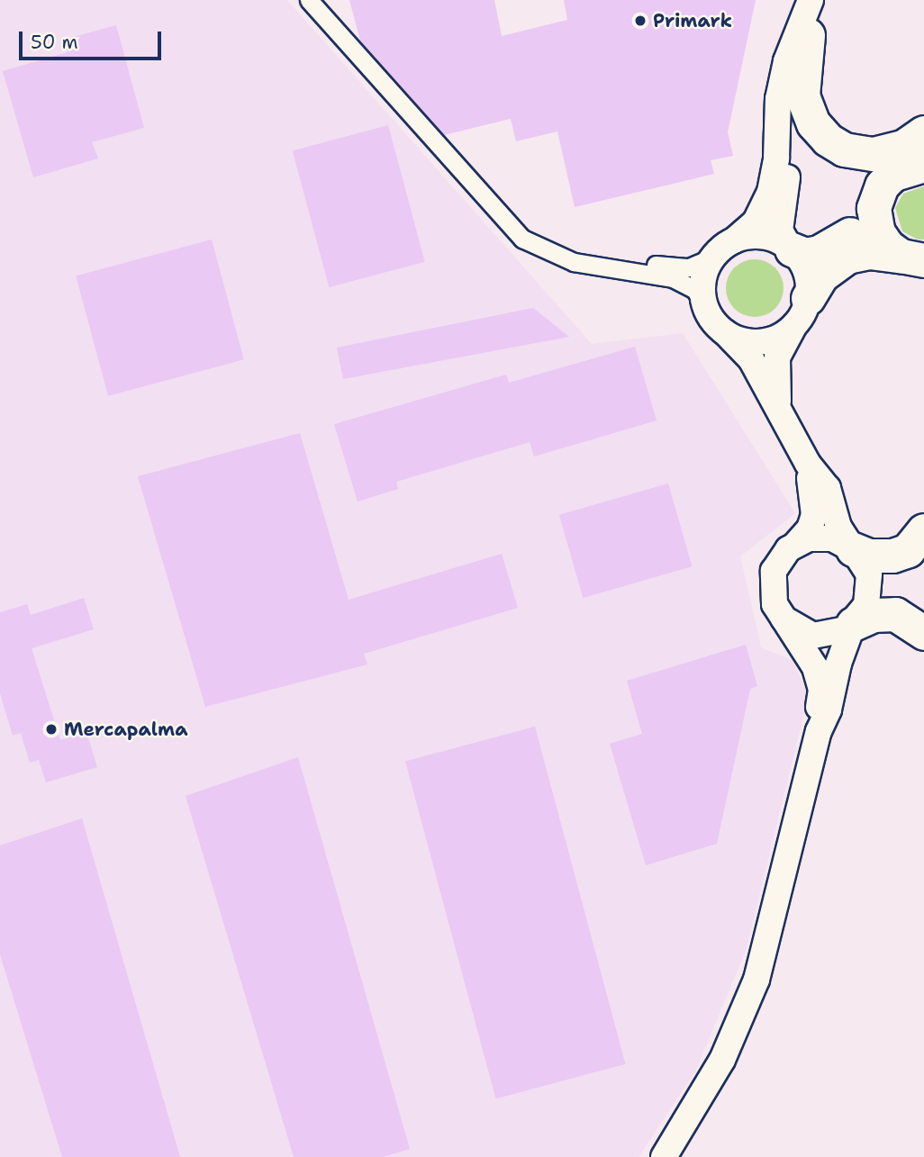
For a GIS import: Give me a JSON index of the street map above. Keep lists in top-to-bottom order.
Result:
{
  "places": ["Primark", "Mercapalma"],
  "scale_bar": "50 m"
}
